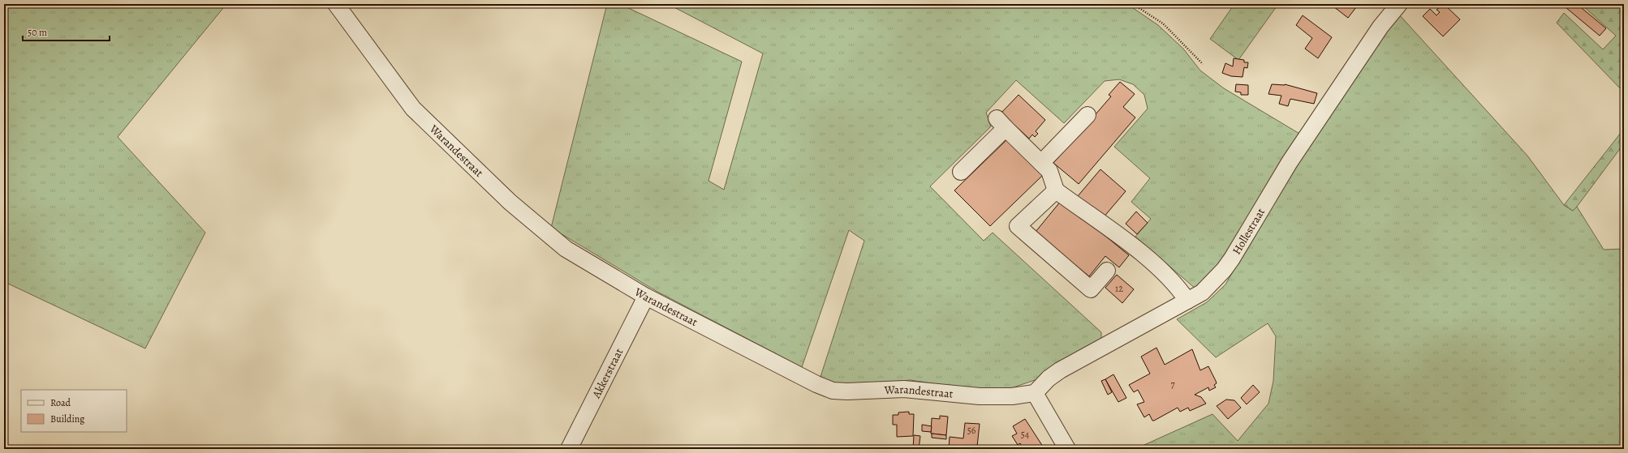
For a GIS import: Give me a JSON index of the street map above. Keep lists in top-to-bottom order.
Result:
{
  "streets": {
    "street": ["Warandestraat", "Hollestraat", "Akkerstraat"]
  },
  "crossings": [
    ["Warandestraat", "Hollestraat"],
    ["Warandestraat", "Akkerstraat"]
  ],
  "house_numbers": [
    "12",
    "7",
    "56",
    "54"
  ],
  "legend": ["Road", "Building"],
  "scale_bar": "50 m"
}
